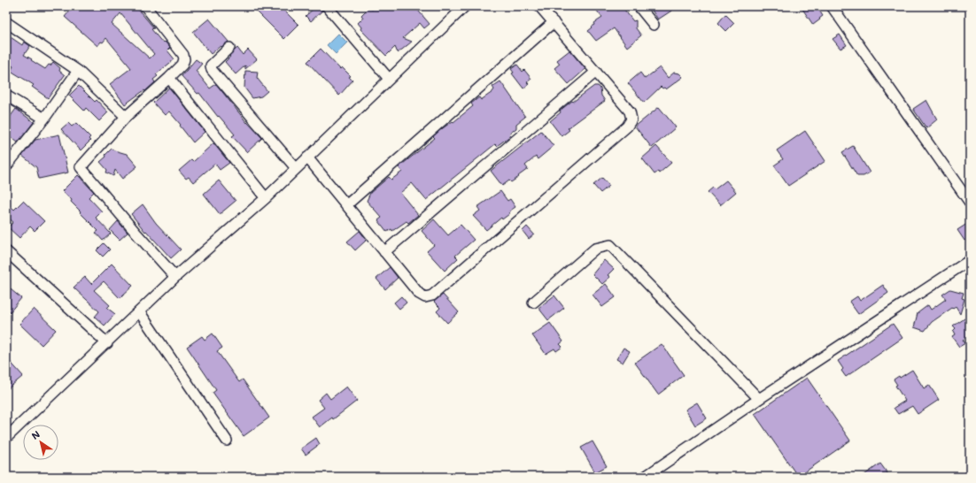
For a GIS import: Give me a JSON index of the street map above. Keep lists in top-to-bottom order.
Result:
{
  "north": "top left"
}
